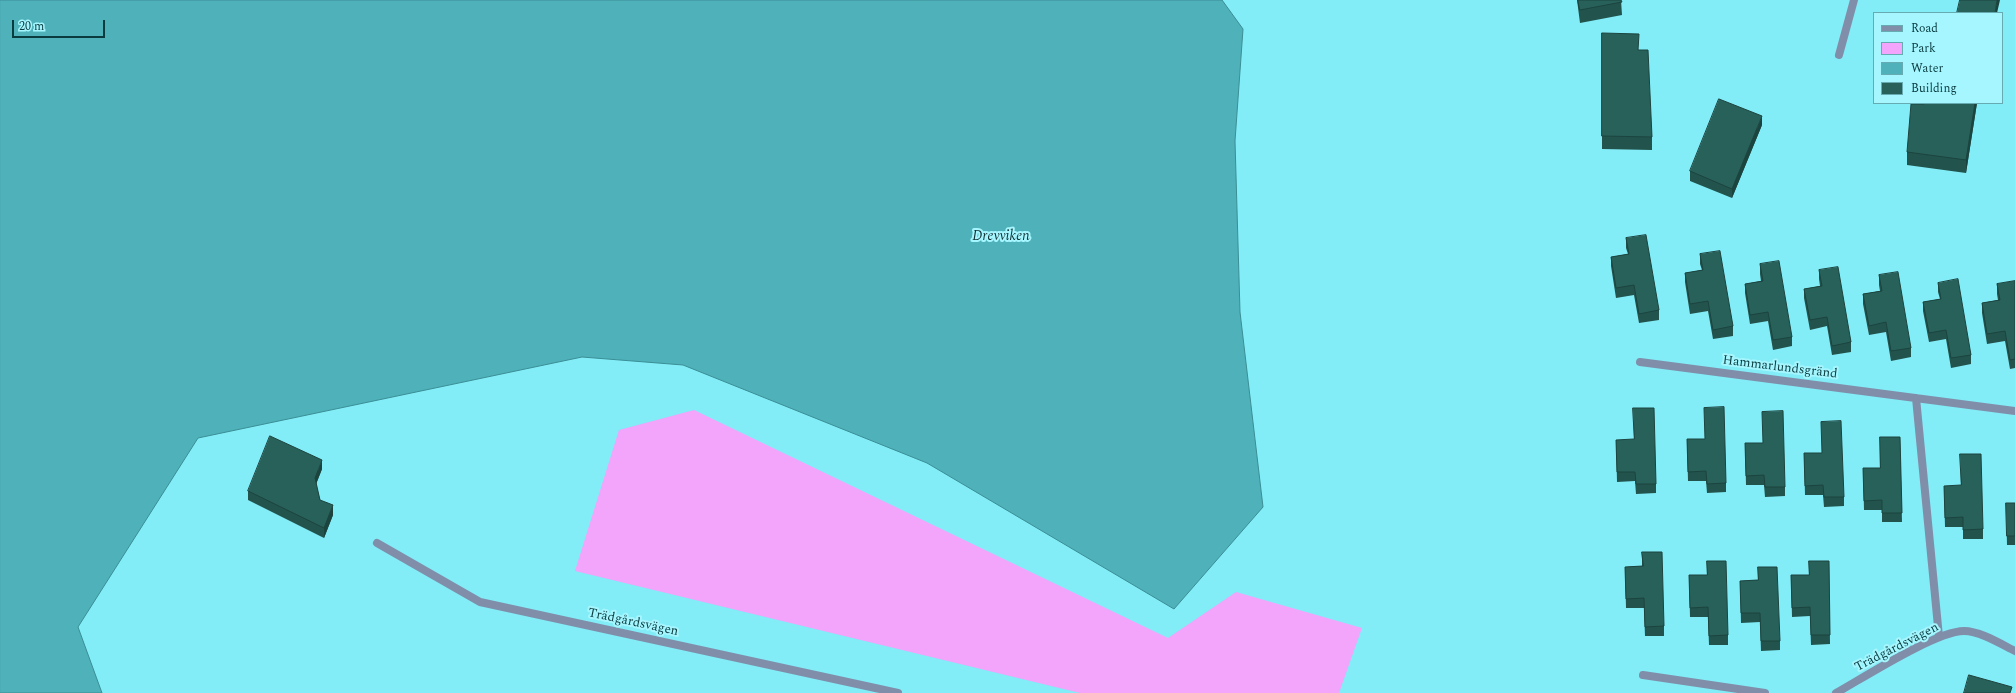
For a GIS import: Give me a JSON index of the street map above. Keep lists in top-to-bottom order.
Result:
{
  "streets": {
    "street": ["Hammarlundsgränd", "Trädgårdsvägen"]
  },
  "water": ["Drevviken"],
  "legend": [
    "Road",
    "Park",
    "Water",
    "Building"
  ],
  "scale_bar": "20 m"
}
